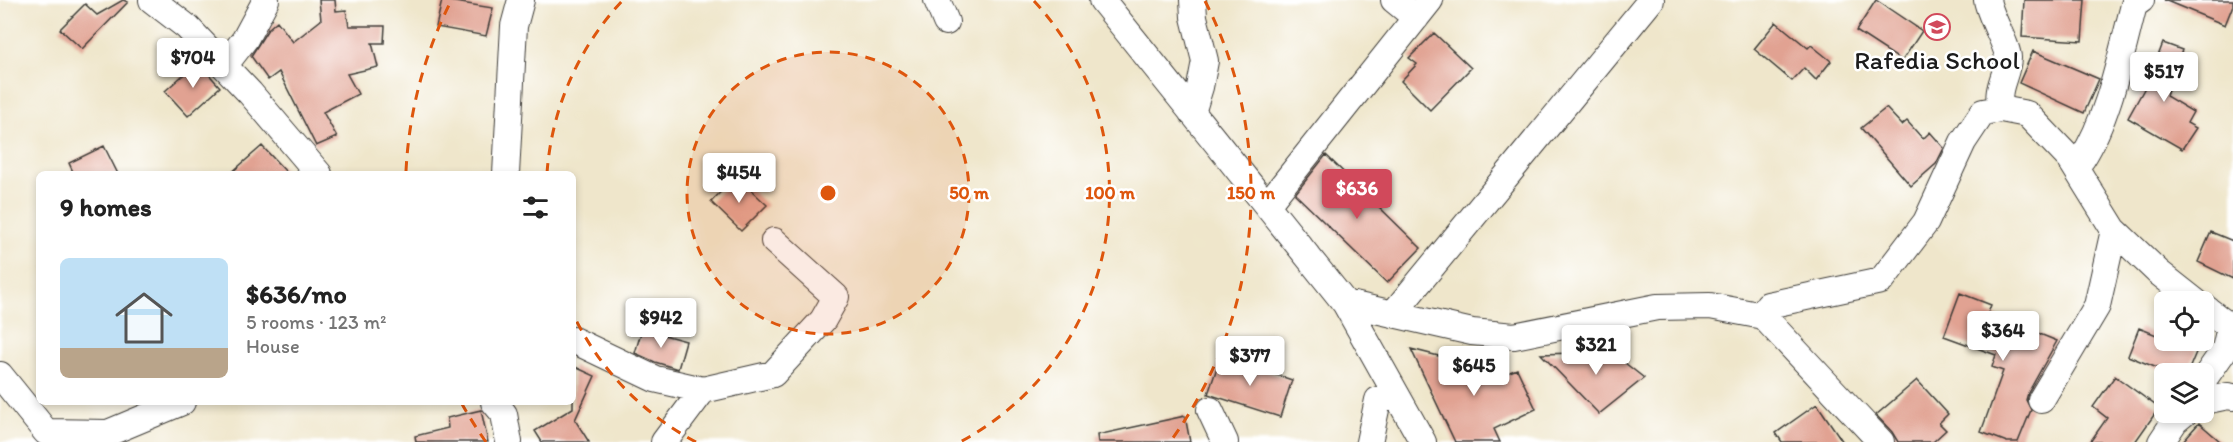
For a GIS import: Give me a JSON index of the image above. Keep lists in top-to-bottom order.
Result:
{
  "places": {
    "school or university": ["Rafedia School"]
  },
  "page": {
    "price": [
      "$704",
      "$517",
      "$454",
      "$636",
      "$942",
      "$364",
      "$321",
      "$377",
      "$645"
    ],
    "heading": "9 homes",
    "list": [
      {
        "name": "$636/mo",
        "note": "5 rooms · 123 m² · House"
      }
    ]
  },
  "rings": ["50 m", "100 m", "150 m"]
}
